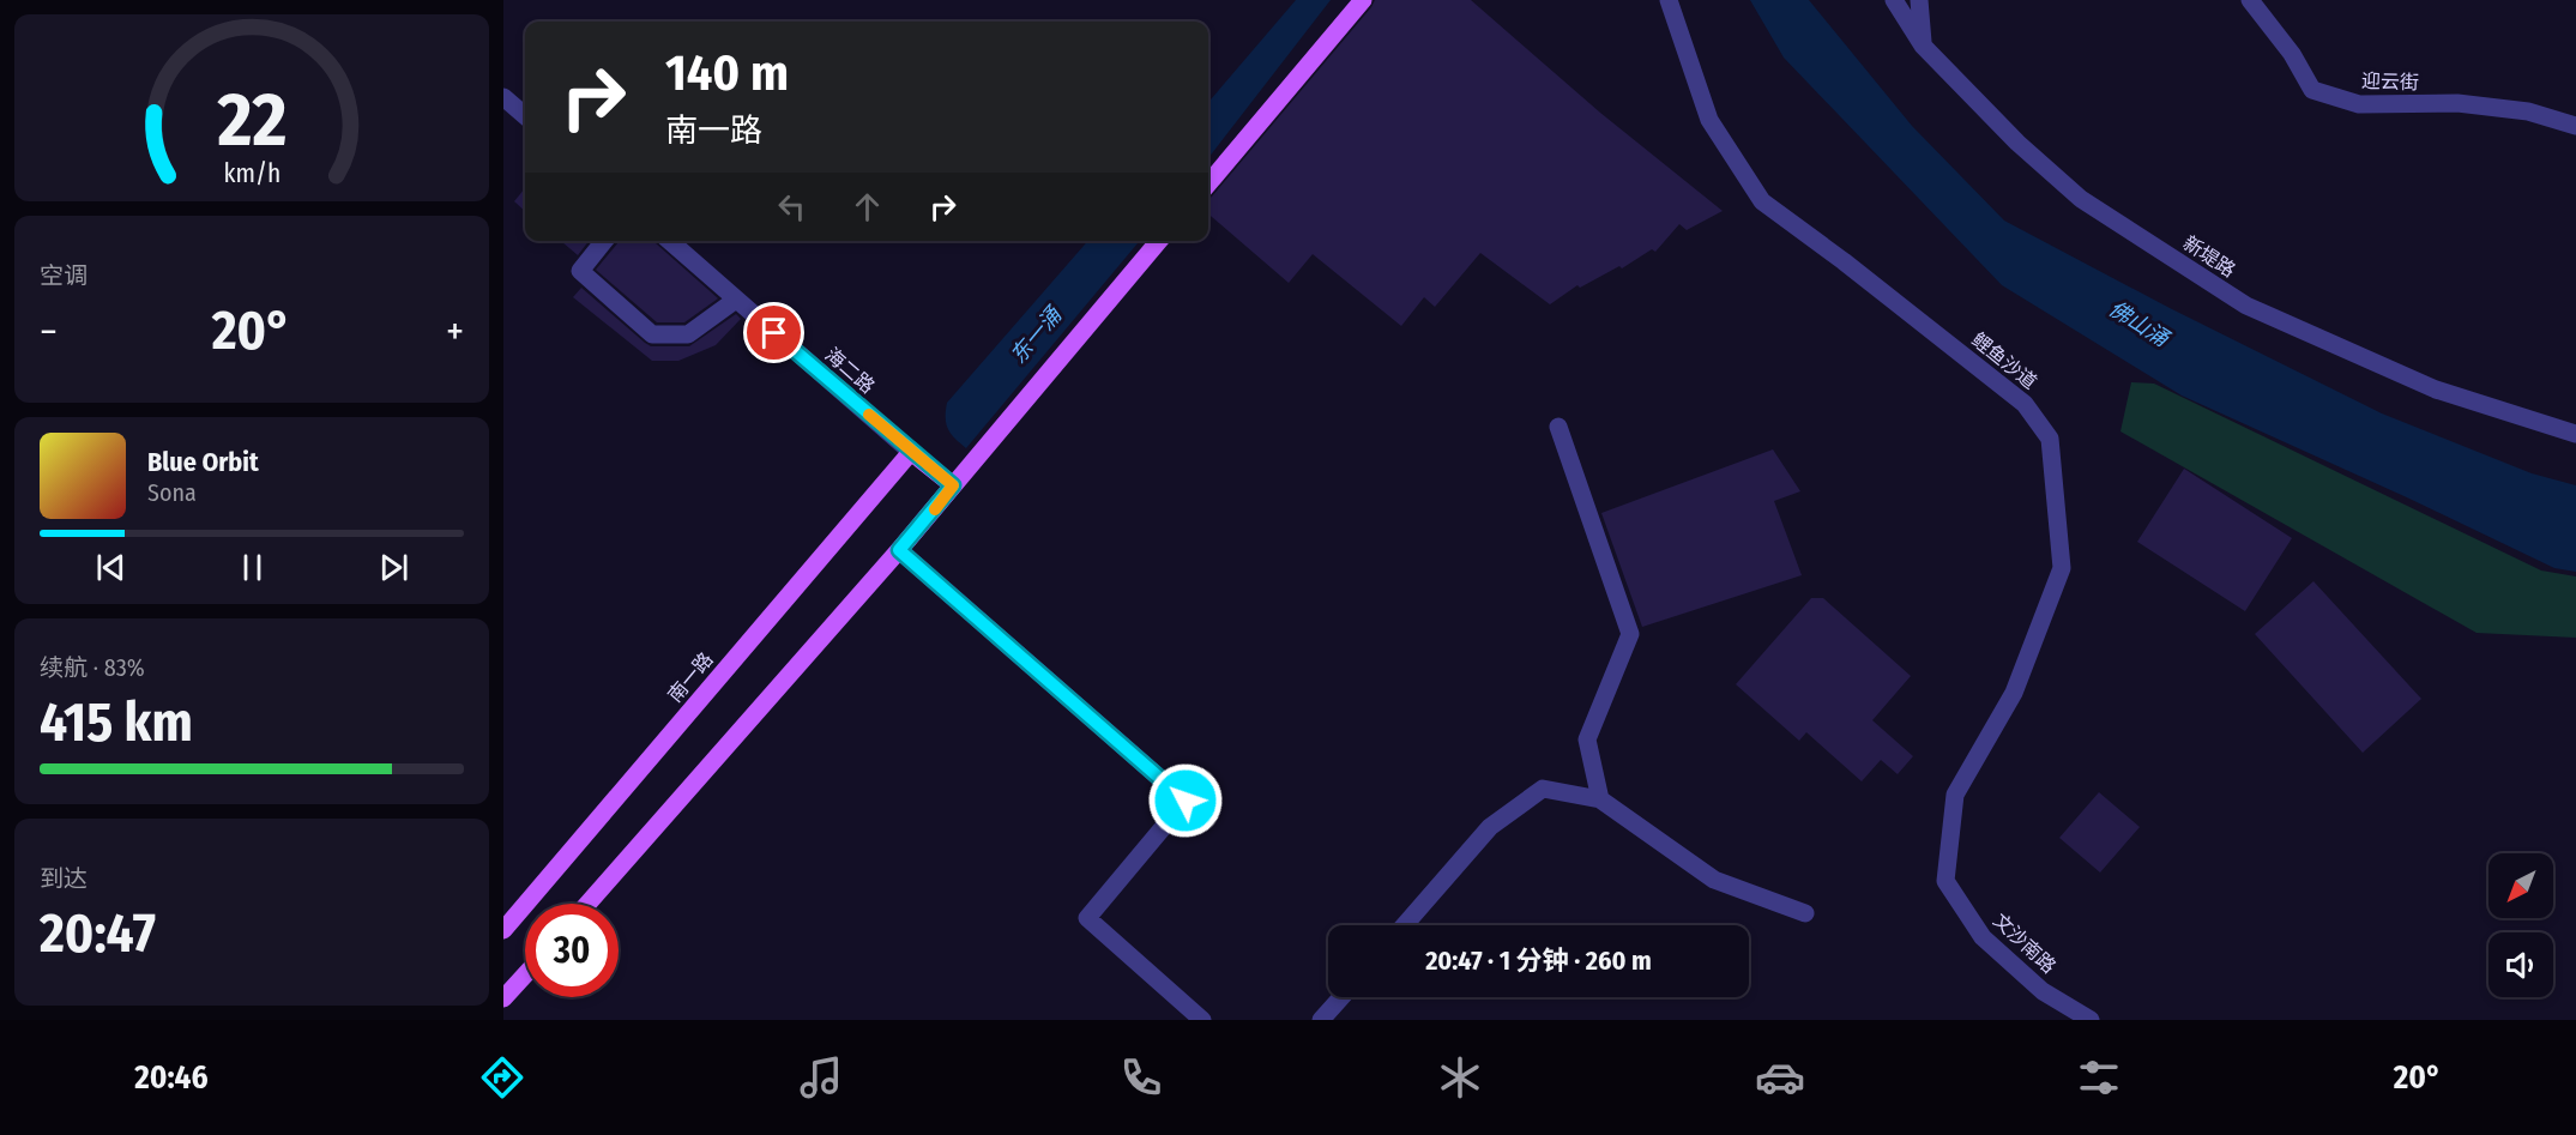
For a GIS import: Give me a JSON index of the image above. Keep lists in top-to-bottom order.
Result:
{
  "streets": {
    "main road": ["南一路"],
    "street": [
      "迎云街",
      "新堤路",
      "鲤鱼沙道",
      "海二路",
      "文沙南路"
    ]
  },
  "crossings": [
    ["鲤鱼沙道", "文沙南路"],
    ["海二路", "南一路"]
  ],
  "water": ["佛山涌", "东一涌"],
  "north": "bottom left",
  "page": {
    "turn": ["140 m", "南一路"],
    "tile": [
      "空调",
      ["续航 · 83%", "415 km"],
      ["到达", "20:47"]
    ],
    "heat": ["−", "20°", "+"],
    "song": ["Blue Orbit", "Sona"],
    "limit": "30",
    "trip": "20:47 · 1 分钟 · 260 m",
    "tabs": ["20:46", "20°"],
    "gauge": ["22", "km/h"]
  }
}
